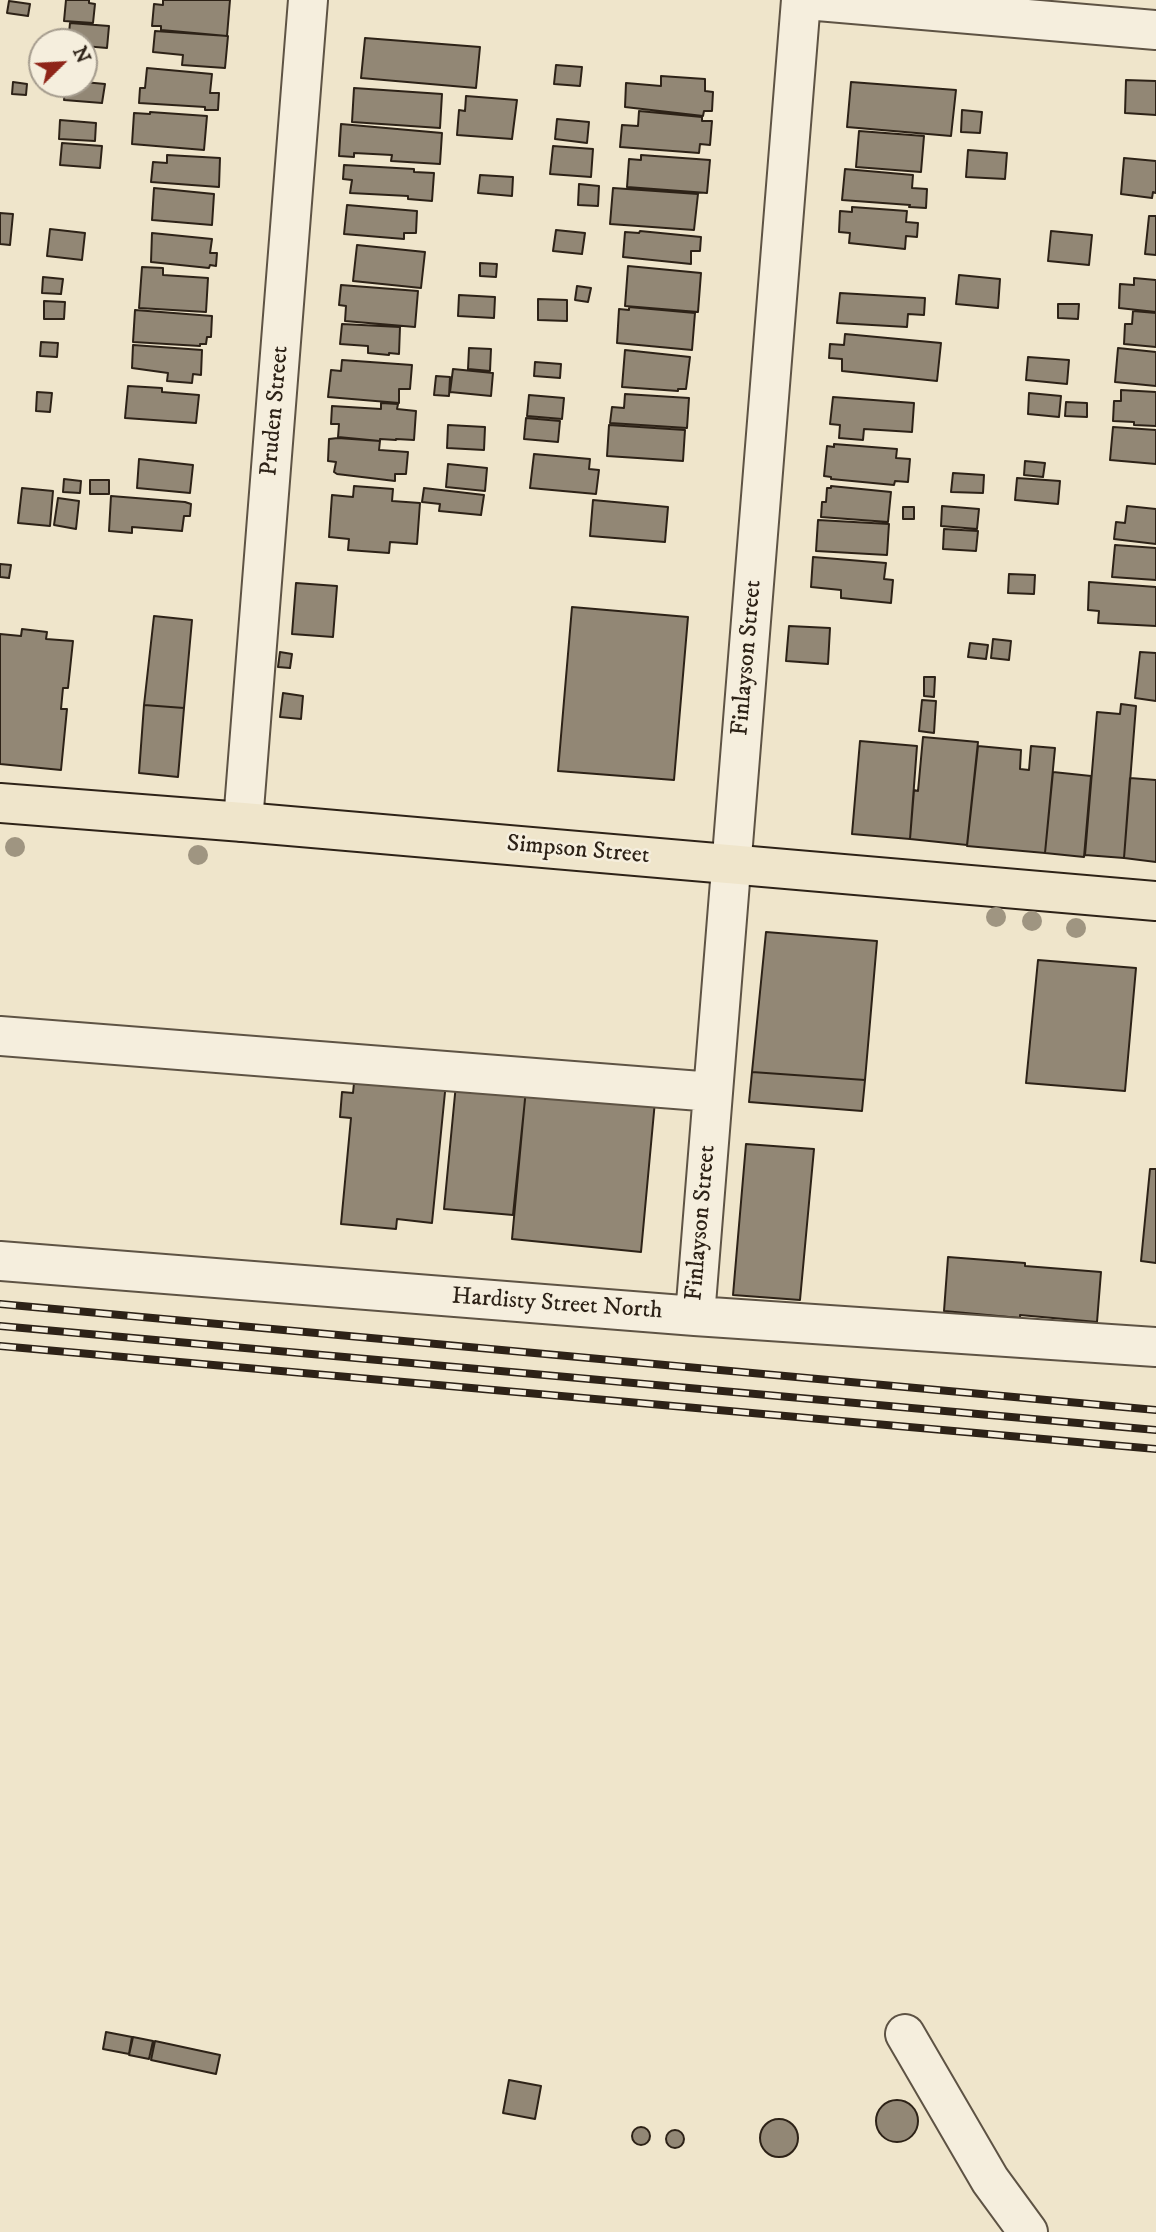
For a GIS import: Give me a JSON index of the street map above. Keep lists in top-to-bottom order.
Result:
{
  "streets": {
    "main road": ["Simpson Street"],
    "street": ["Pruden Street", "Finlayson Street", "Hardisty Street North"]
  },
  "crossings": [
    ["Pruden Street", "Simpson Street"],
    ["Finlayson Street", "Simpson Street"],
    ["Finlayson Street", "Hardisty Street North"]
  ],
  "north": "top right"
}
